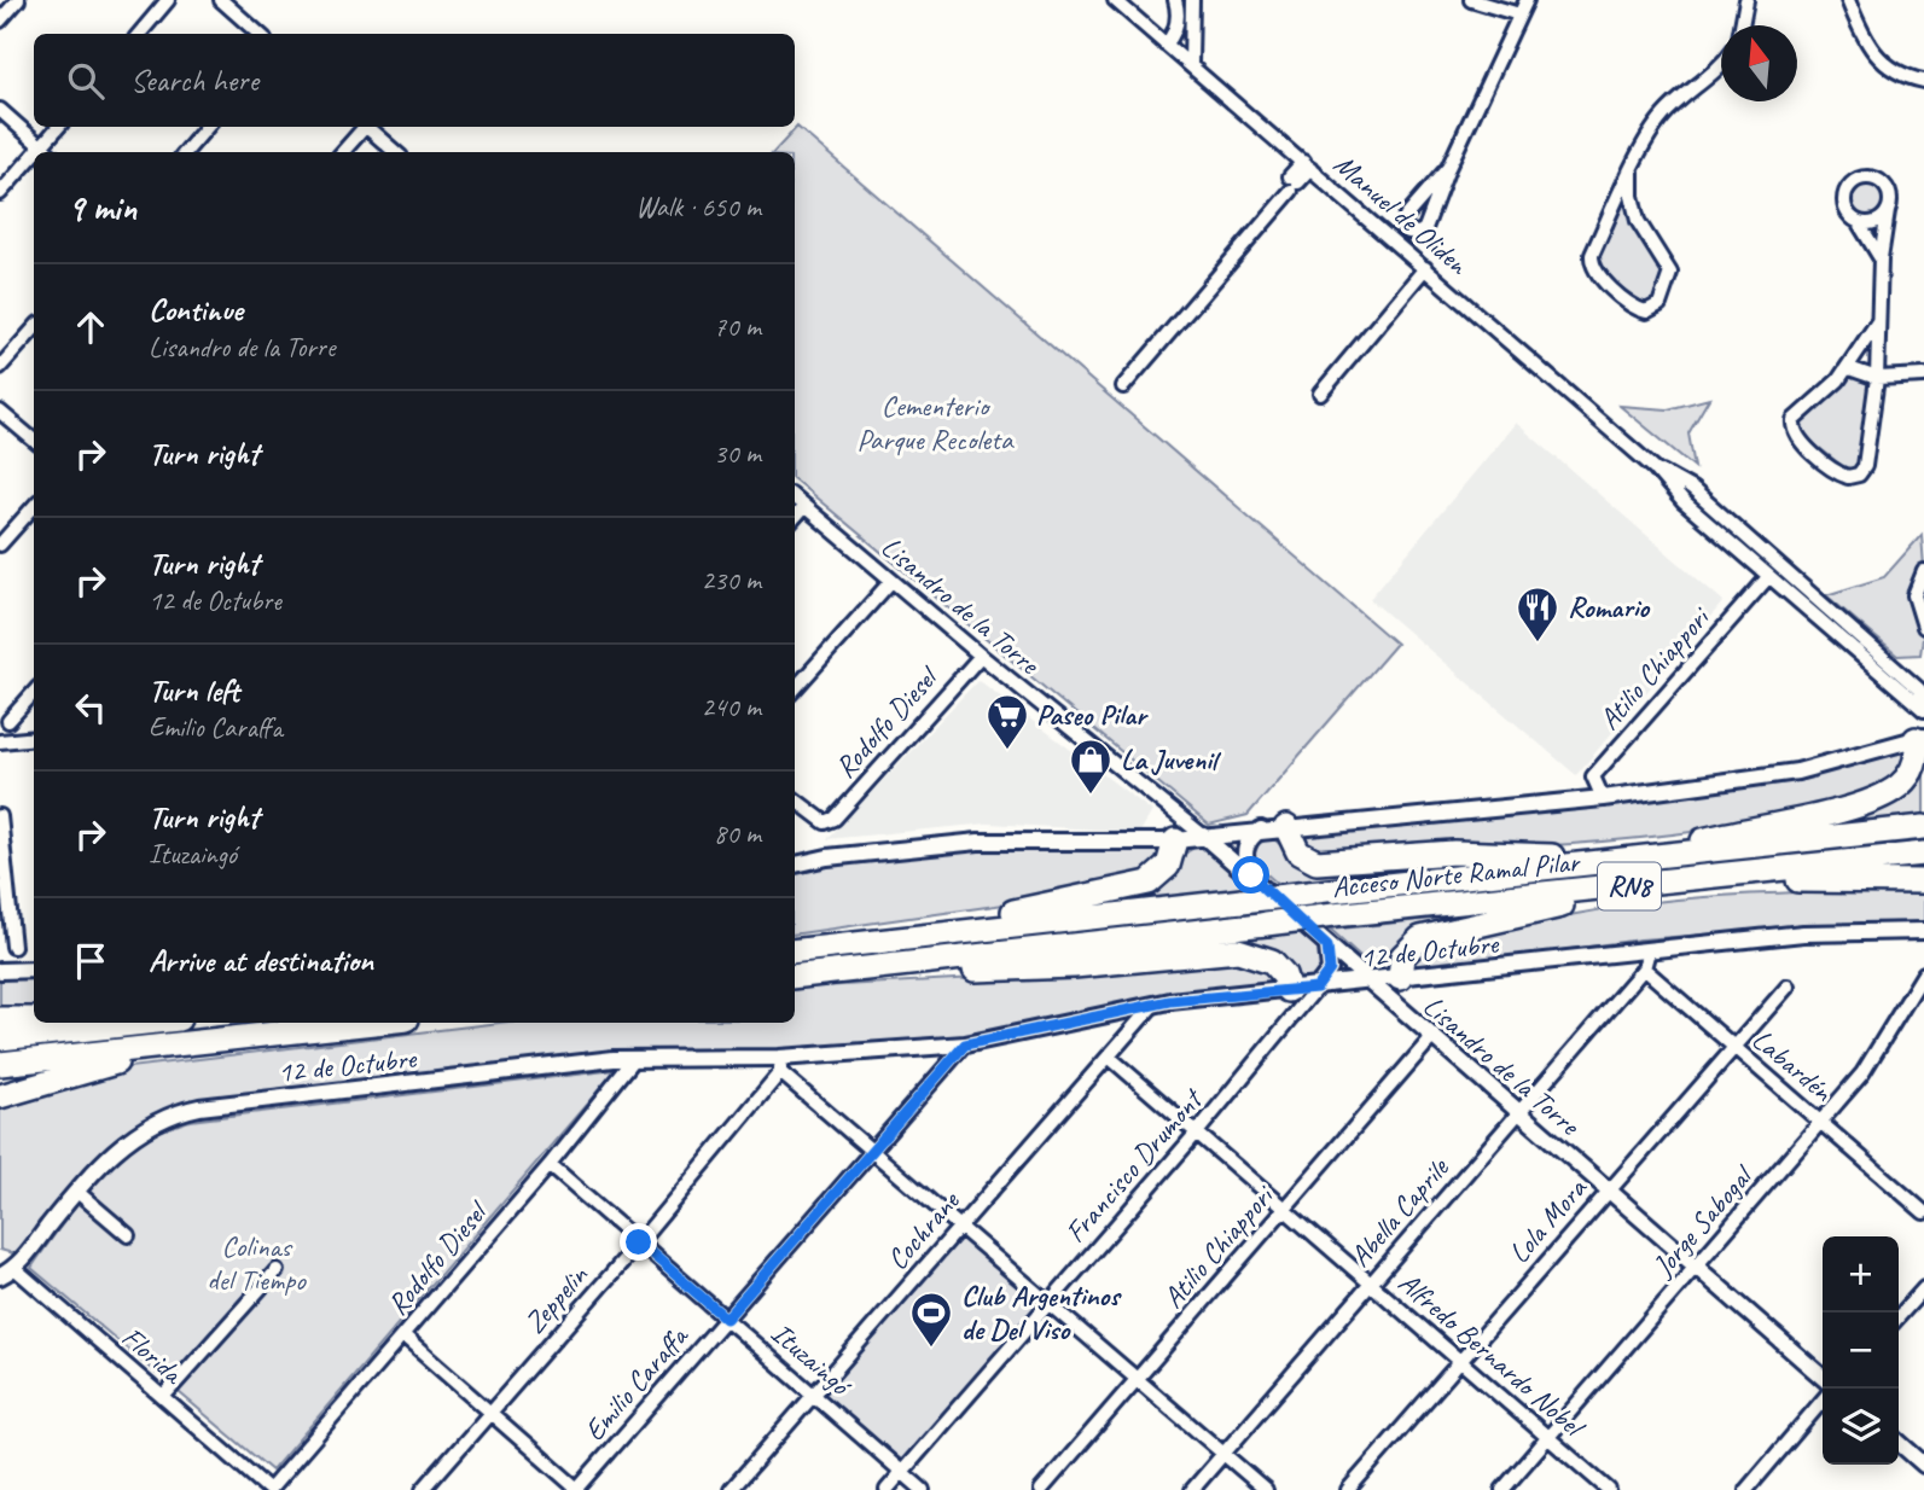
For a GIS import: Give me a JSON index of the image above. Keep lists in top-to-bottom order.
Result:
{
  "streets": {
    "highway": ["Acceso Norte Ramal Pilar", "RN8"],
    "street": [
      "Manuel de Oliden",
      "Lisandro de la Torre",
      "Atilio Chiappori",
      "Rodolfo Diesel",
      "12 de Octubre",
      "Labardén",
      "Francisco Drumont",
      "Abella Caprile",
      "Lola Mora",
      "Jorge Sabogal",
      "Cochrane",
      "Zeppelin",
      "Alfredo Bernardo Nobel",
      "Florida",
      "Ituzaingó",
      "Emilio Caraffa"
    ]
  },
  "crossings": [
    ["Manuel de Oliden", "Atilio Chiappori"],
    ["Lisandro de la Torre", "Atilio Chiappori"],
    ["Lisandro de la Torre", "Rodolfo Diesel"],
    ["Lisandro de la Torre", "12 de Octubre"],
    ["Lisandro de la Torre", "Abella Caprile"],
    ["Lisandro de la Torre", "Lola Mora"],
    ["Lisandro de la Torre", "Jorge Sabogal"],
    ["Atilio Chiappori", "Alfredo Bernardo Nobel"],
    ["Rodolfo Diesel", "12 de Octubre"],
    ["Rodolfo Diesel", "Florida"],
    ["Rodolfo Diesel", "Ituzaingó"],
    ["12 de Octubre", "Francisco Drumont"],
    ["12 de Octubre", "Cochrane"],
    ["12 de Octubre", "Zeppelin"],
    ["12 de Octubre", "Florida"],
    ["12 de Octubre", "Emilio Caraffa"],
    ["Labardén", "Abella Caprile"],
    ["Labardén", "Lola Mora"],
    ["Labardén", "Jorge Sabogal"],
    ["Francisco Drumont", "Alfredo Bernardo Nobel"],
    ["Francisco Drumont", "Ituzaingó"],
    ["Abella Caprile", "Alfredo Bernardo Nobel"],
    ["Lola Mora", "Alfredo Bernardo Nobel"],
    ["Jorge Sabogal", "Alfredo Bernardo Nobel"],
    ["Cochrane", "Alfredo Bernardo Nobel"],
    ["Cochrane", "Ituzaingó"],
    ["Zeppelin", "Ituzaingó"],
    ["Ituzaingó", "Emilio Caraffa"]
  ],
  "parks": ["Cementerio Parque Recoleta", "Colinas del Tiempo"],
  "places": {
    "restaurant": ["Romario"],
    "supermarket": ["Paseo Pilar"],
    "shop": ["La Juvenil"],
    "sports": ["Club Argentinos de Del Viso"]
  },
  "north": "top",
  "page": {
    "search": "Search here",
    "heading": ["9 min", "Walk · 650 m"],
    "list": [
      ["Continue", "Lisandro de la Torre", "70 m"],
      ["Turn right", "30 m"],
      ["Turn right", "12 de Octubre", "230 m"],
      ["Turn left", "Emilio Caraffa", "240 m"],
      ["Turn right", "Ituzaingó", "80 m"],
      "Arrive at destination"
    ],
    "map_buttons": ["+", "−"]
  }
}
